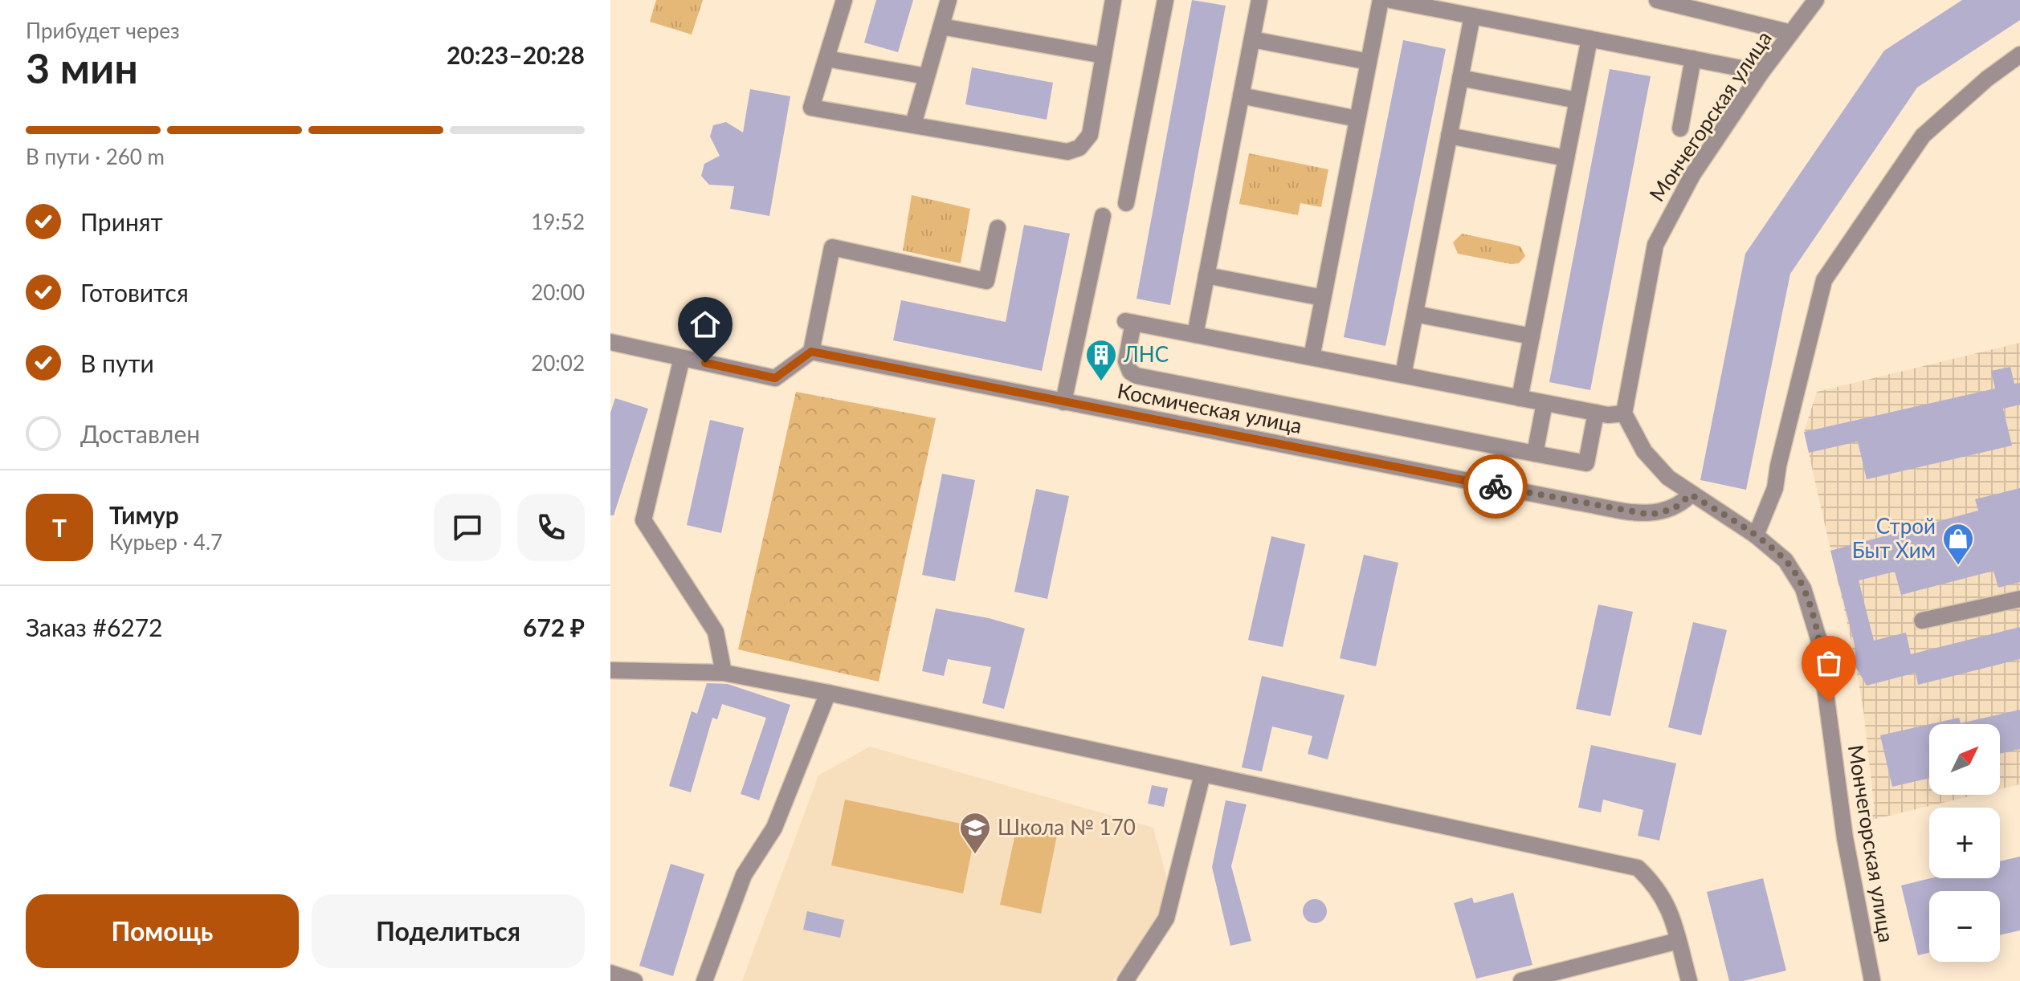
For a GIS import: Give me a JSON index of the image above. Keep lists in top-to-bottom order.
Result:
{
  "streets": {
    "street": ["Мончегорская улица", "Космическая улица"]
  },
  "crossings": [
    ["Мончегорская улица", "Космическая улица"]
  ],
  "places": {
    "building": ["ЛНС"],
    "shop": ["Строй Быт Хим"],
    "school or university": ["Школа № 170"]
  },
  "north": "top right",
  "page": {
    "heading": ["3 мин", "Прибудет через", "20:23–20:28"],
    "panel": [
      "Тимур",
      "Курьер · 4.7",
      "Заказ #6272",
      "672 ₽"
    ],
    "bar": "В пути · 260 m",
    "list": [
      ["Принят", "19:52"],
      ["Готовится", "20:00"],
      ["В пути", "20:02"],
      "Доставлен"
    ],
    "round": "Т",
    "map_buttons": ["+", "−"],
    "buttons": ["Помощь", "Поделиться"]
  }
}
